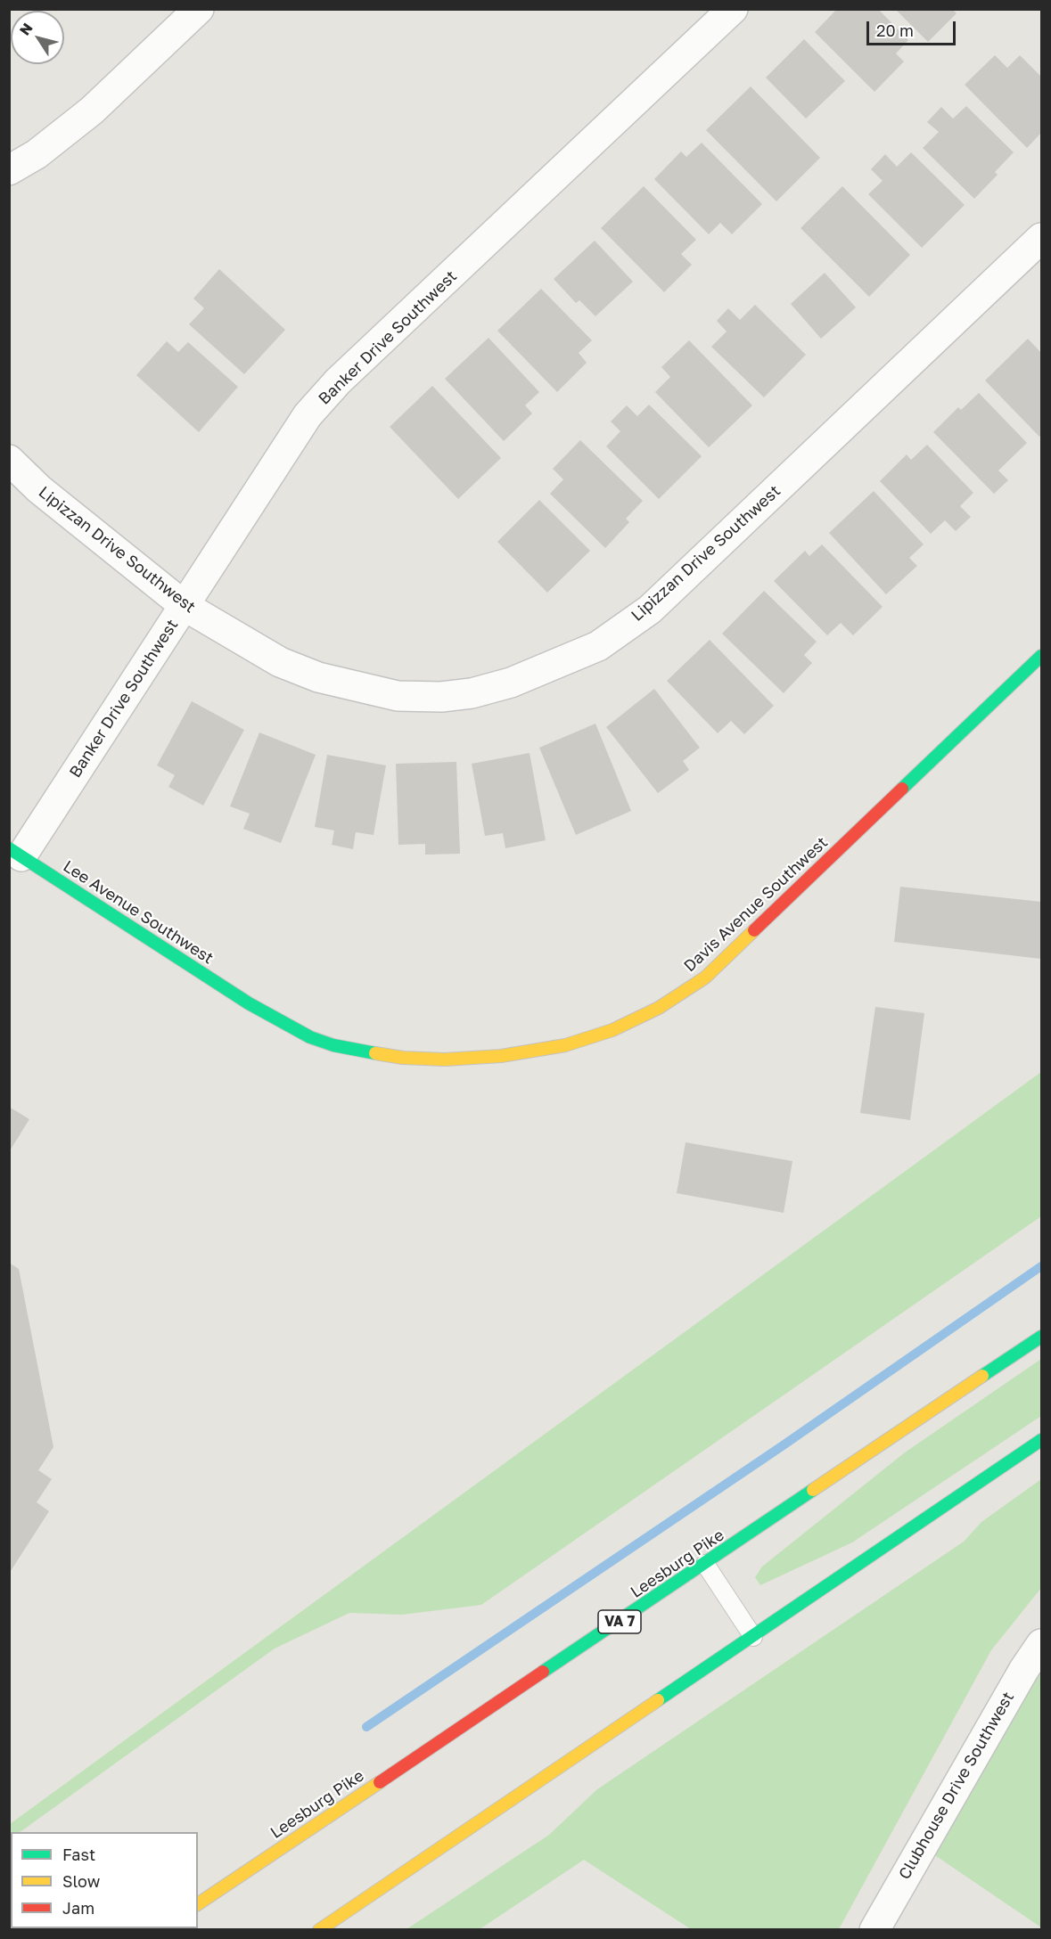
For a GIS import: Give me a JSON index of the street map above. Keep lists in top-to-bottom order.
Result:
{
  "streets": {
    "main road": [
      "Davis Avenue Southwest",
      "Lee Avenue Southwest",
      "Leesburg Pike",
      "VA 7"
    ],
    "street": ["Banker Drive Southwest", "Lipizzan Drive Southwest", "Clubhouse Drive Southwest"]
  },
  "crossings": [
    ["Banker Drive Southwest", "Lipizzan Drive Southwest"],
    ["Banker Drive Southwest", "Lee Avenue Southwest"],
    ["Davis Avenue Southwest", "Lee Avenue Southwest"]
  ],
  "legend": ["Fast", "Slow", "Jam"],
  "scale_bar": "20 m",
  "north": "top left"
}
